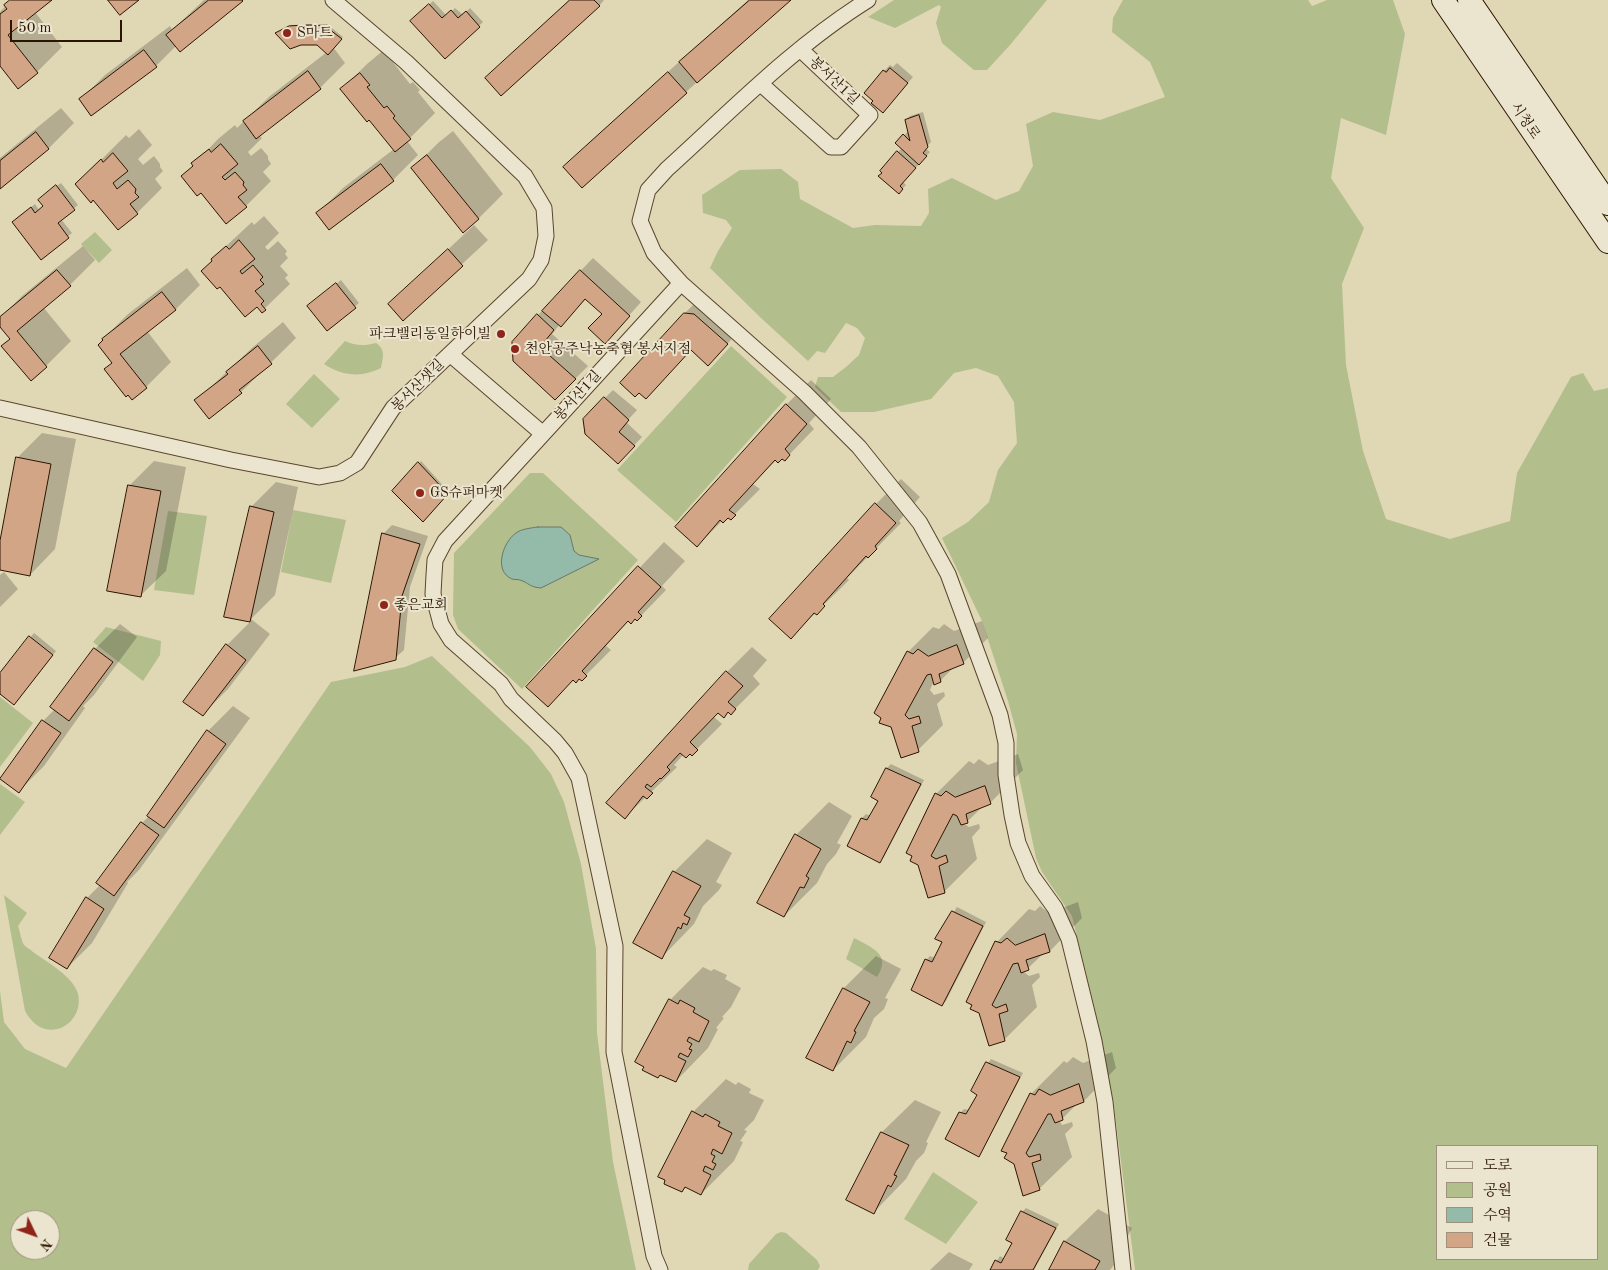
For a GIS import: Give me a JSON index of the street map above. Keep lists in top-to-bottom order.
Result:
{
  "streets": {
    "street": ["봉서산1길", "시청로", "봉서산샛길"]
  },
  "crossings": [
    ["봉서산1길", "봉서산샛길"]
  ],
  "places": [
    "S마트",
    "파크밸리동일하이빌",
    "천안공주낙농축협 봉서지점",
    "GS슈퍼마켓",
    "좋은교회"
  ],
  "legend": [
    "도로",
    "공원",
    "수역",
    "건물"
  ],
  "scale_bar": "50 m",
  "north": "bottom right"
}
